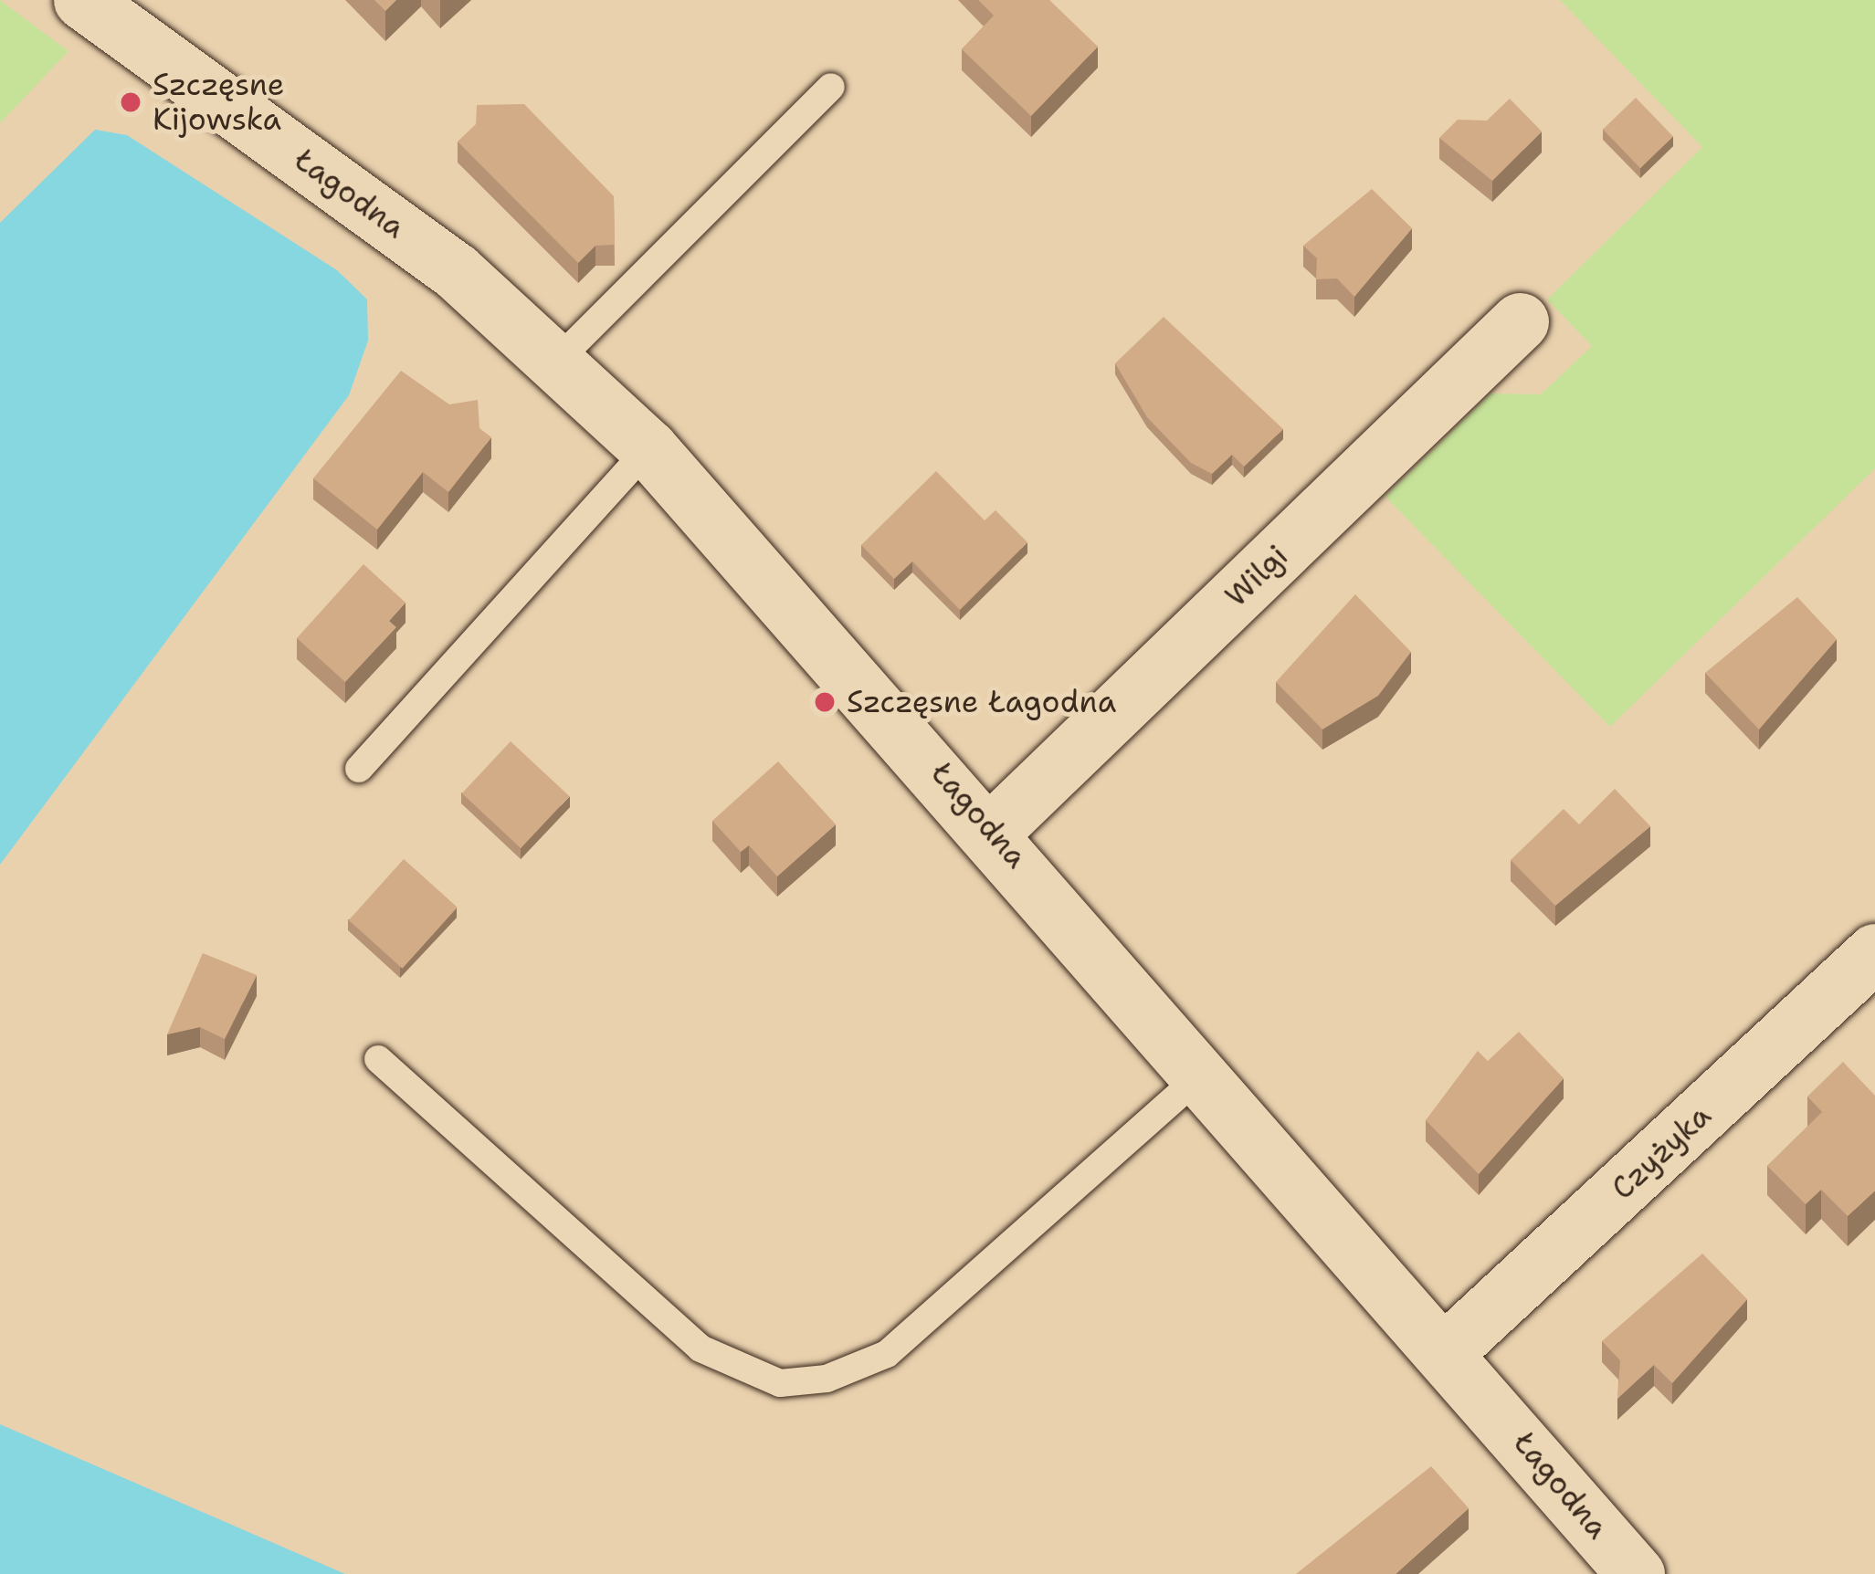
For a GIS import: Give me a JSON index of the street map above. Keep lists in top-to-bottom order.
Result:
{
  "streets": {
    "street": ["Łagodna", "Wilgi", "Czyżyka"]
  },
  "crossings": [
    ["Łagodna", "Wilgi"],
    ["Łagodna", "Czyżyka"]
  ],
  "places": ["Szczęsne Kijowska", "Szczęsne Łagodna"]
}
